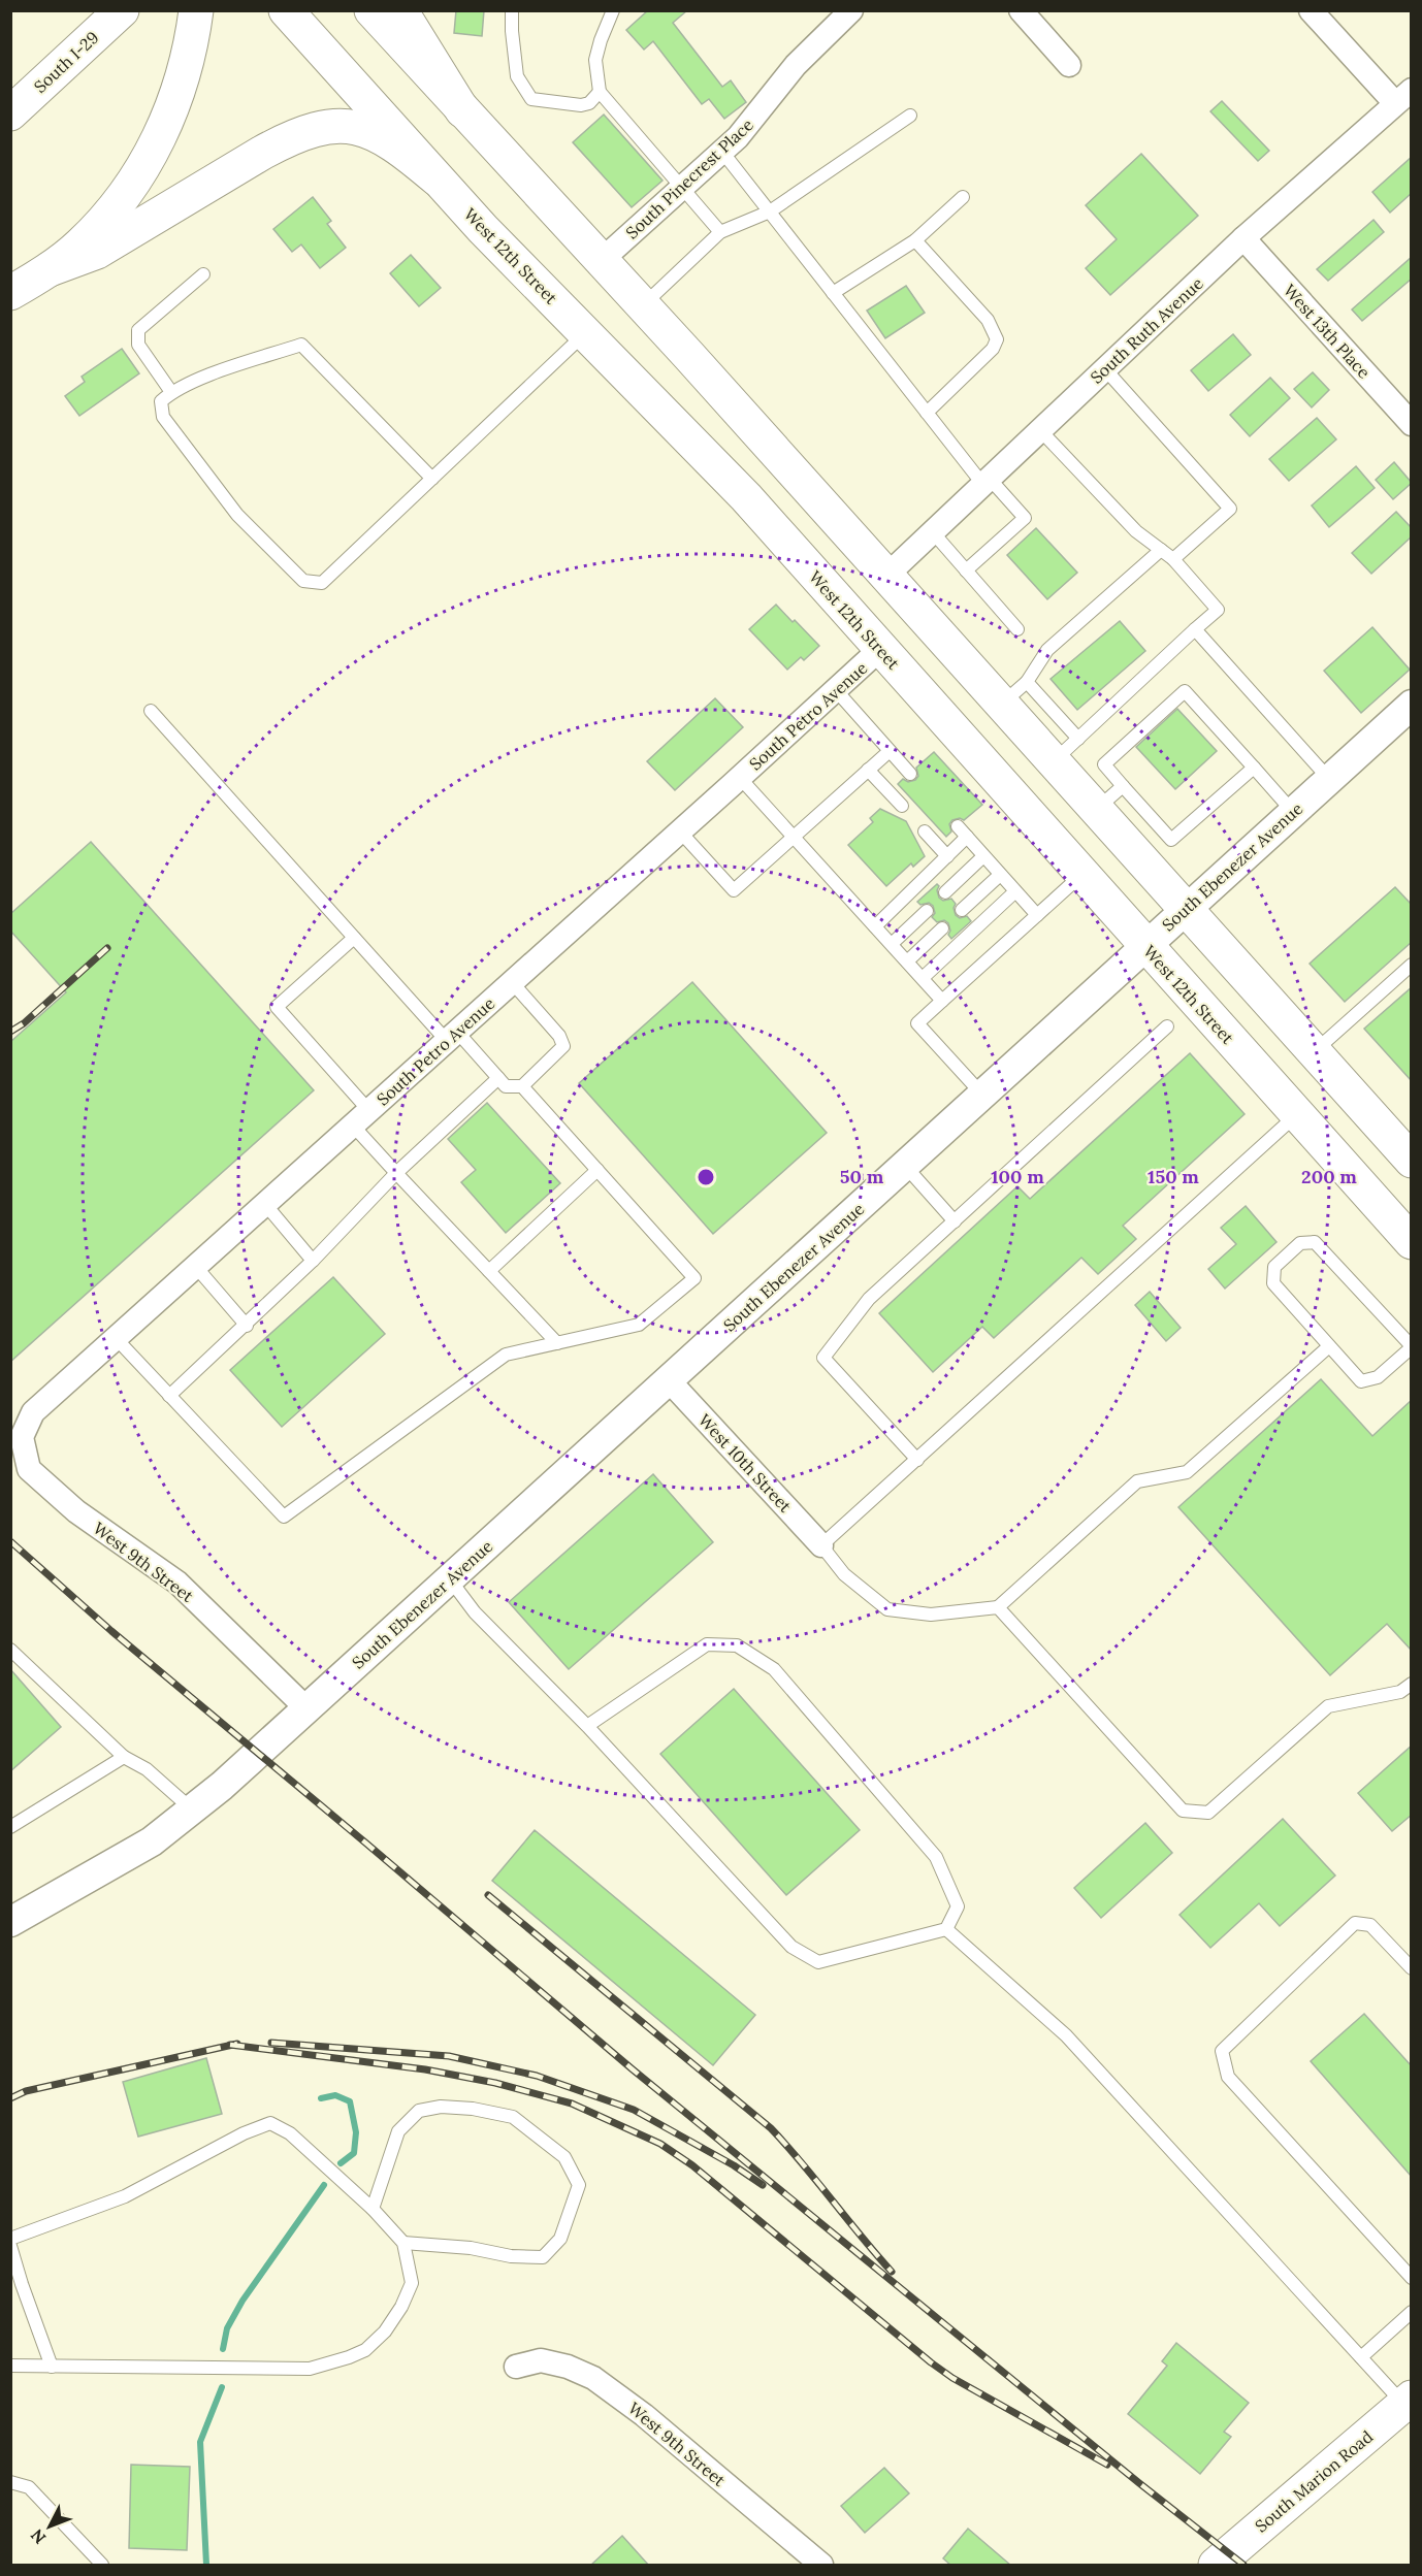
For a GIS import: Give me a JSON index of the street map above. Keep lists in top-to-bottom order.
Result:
{
  "streets": {
    "main road": ["South I-29", "West 12th Street", "South Marion Road"],
    "street": [
      "South Pinecrest Place",
      "South Ruth Avenue",
      "West 13th Place",
      "South Petro Avenue",
      "South Ebenezer Avenue",
      "West 10th Street",
      "West 9th Street"
    ]
  },
  "crossings": [
    ["West 12th Street", "South Petro Avenue"],
    ["West 12th Street", "South Ebenezer Avenue"],
    ["South Ruth Avenue", "West 13th Place"],
    ["South Petro Avenue", "West 9th Street"],
    ["South Ebenezer Avenue", "West 10th Street"],
    ["South Ebenezer Avenue", "West 9th Street"]
  ],
  "north": "bottom left",
  "rings": [
    "50 m",
    "100 m",
    "150 m",
    "200 m"
  ]
}
